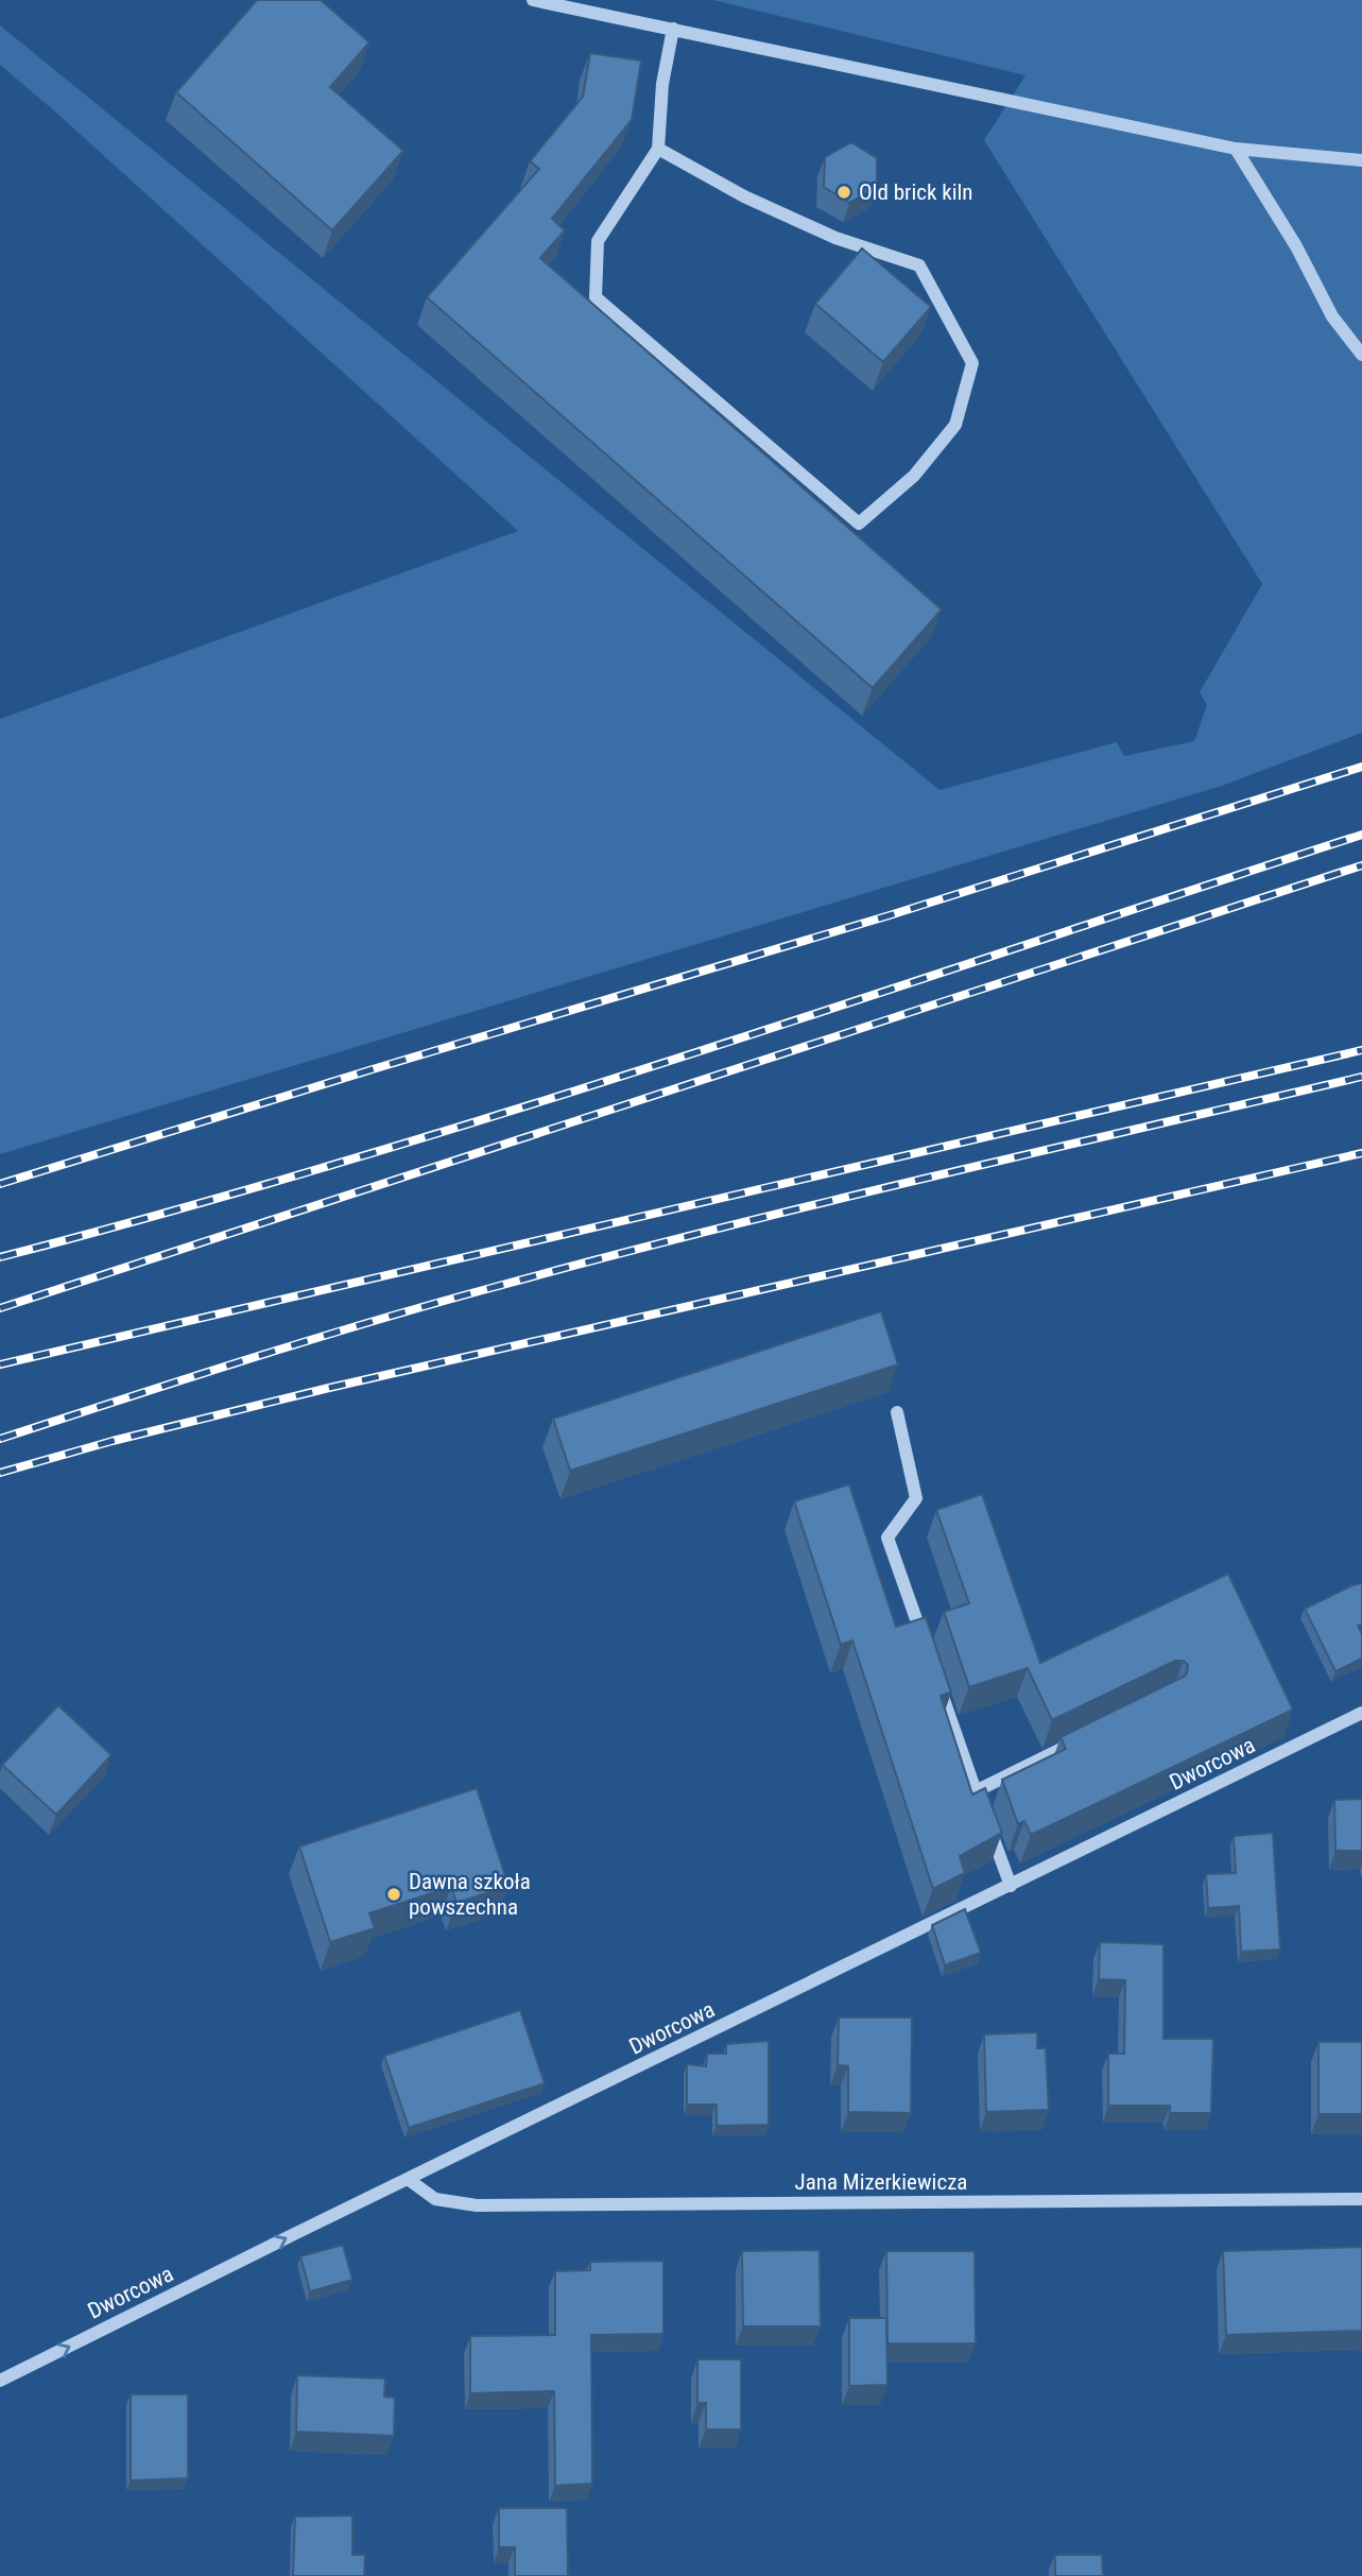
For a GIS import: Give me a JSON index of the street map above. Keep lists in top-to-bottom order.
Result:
{
  "streets": {
    "street": ["Dworcowa", "Jana Mizerkiewicza"]
  },
  "crossings": [
    ["Dworcowa", "Jana Mizerkiewicza"]
  ],
  "places": ["Old brick kiln", "Dawna szkoła powszechna"]
}
